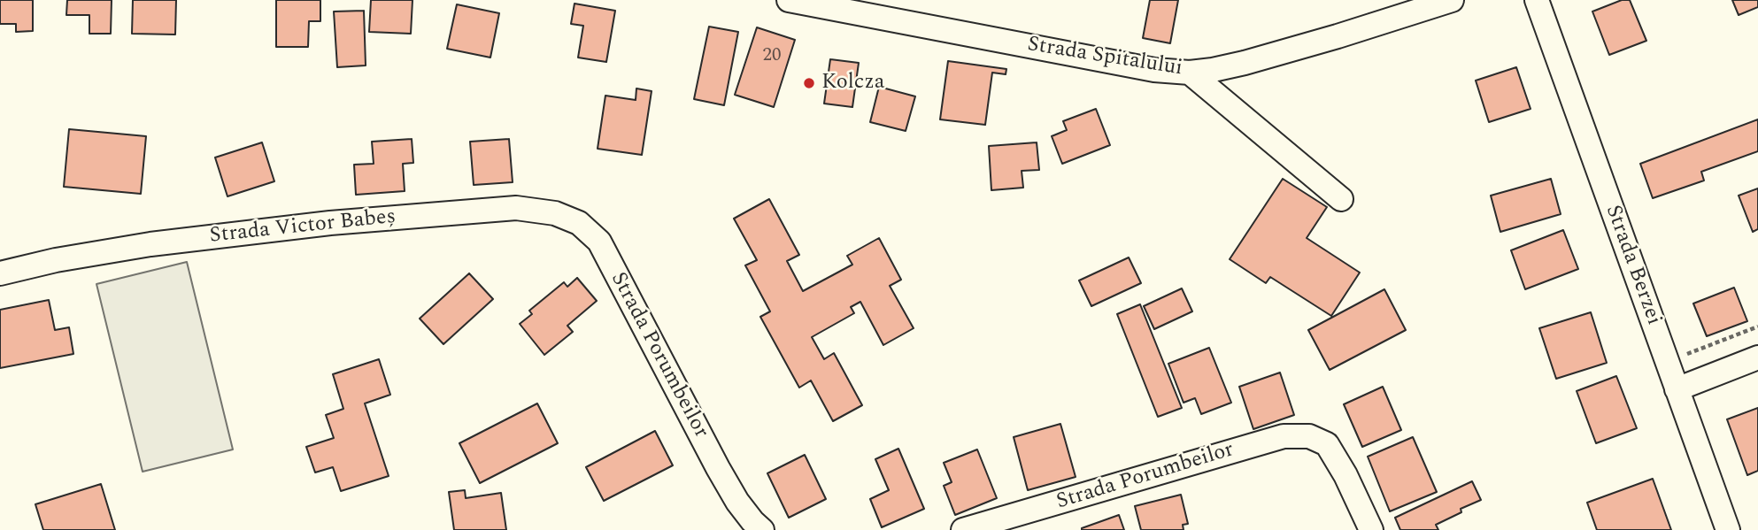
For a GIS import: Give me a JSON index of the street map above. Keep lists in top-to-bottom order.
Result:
{
  "streets": {
    "street": [
      "Strada Spitalului",
      "Strada Victor Babeș",
      "Strada Berzei",
      "Strada Porumbeilor"
    ]
  },
  "crossings": [
    ["Strada Victor Babeș", "Strada Porumbeilor"]
  ],
  "places": ["Kolcza"],
  "house_numbers": ["20"]
}
